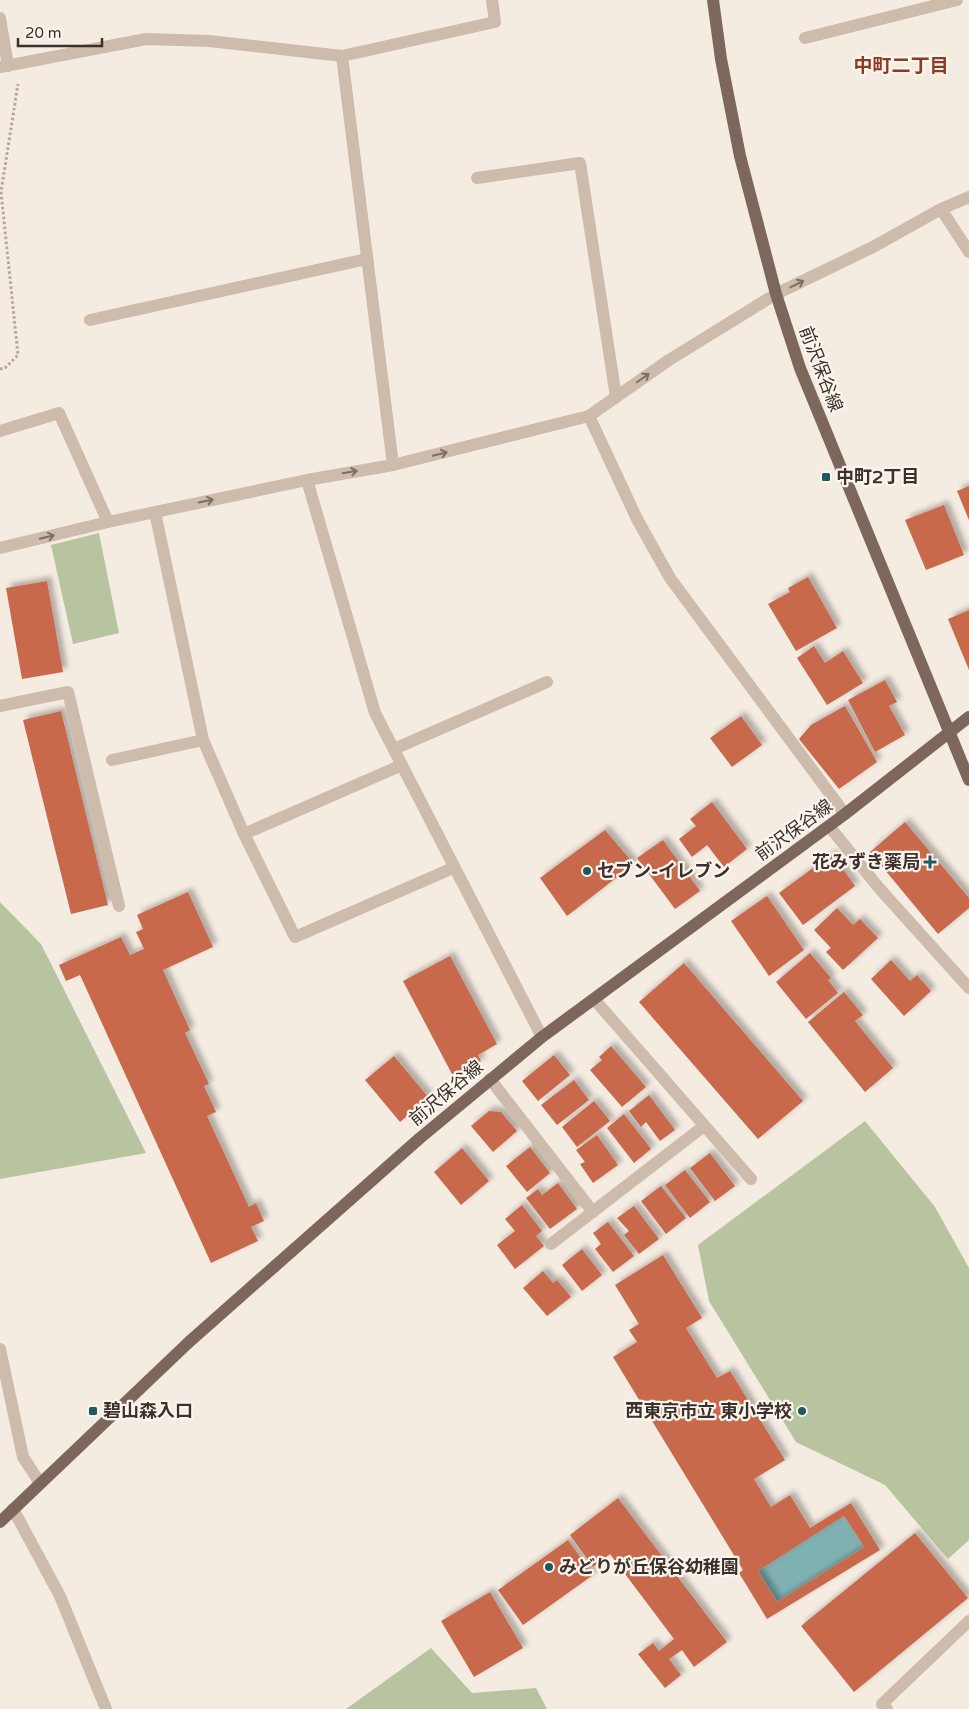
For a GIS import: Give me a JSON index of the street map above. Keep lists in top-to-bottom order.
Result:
{
  "streets": {
    "main road": ["前沢保谷線"]
  },
  "districts": ["中町二丁目"],
  "places": {
    "transit": ["中町2丁目", "碧山森入口"],
    "health": ["花みずき薬局"],
    "other": ["セブン-イレブン", "西東京市立 東小学校", "みどりが丘保谷幼稚園"]
  },
  "scale_bar": "20 m"
}
